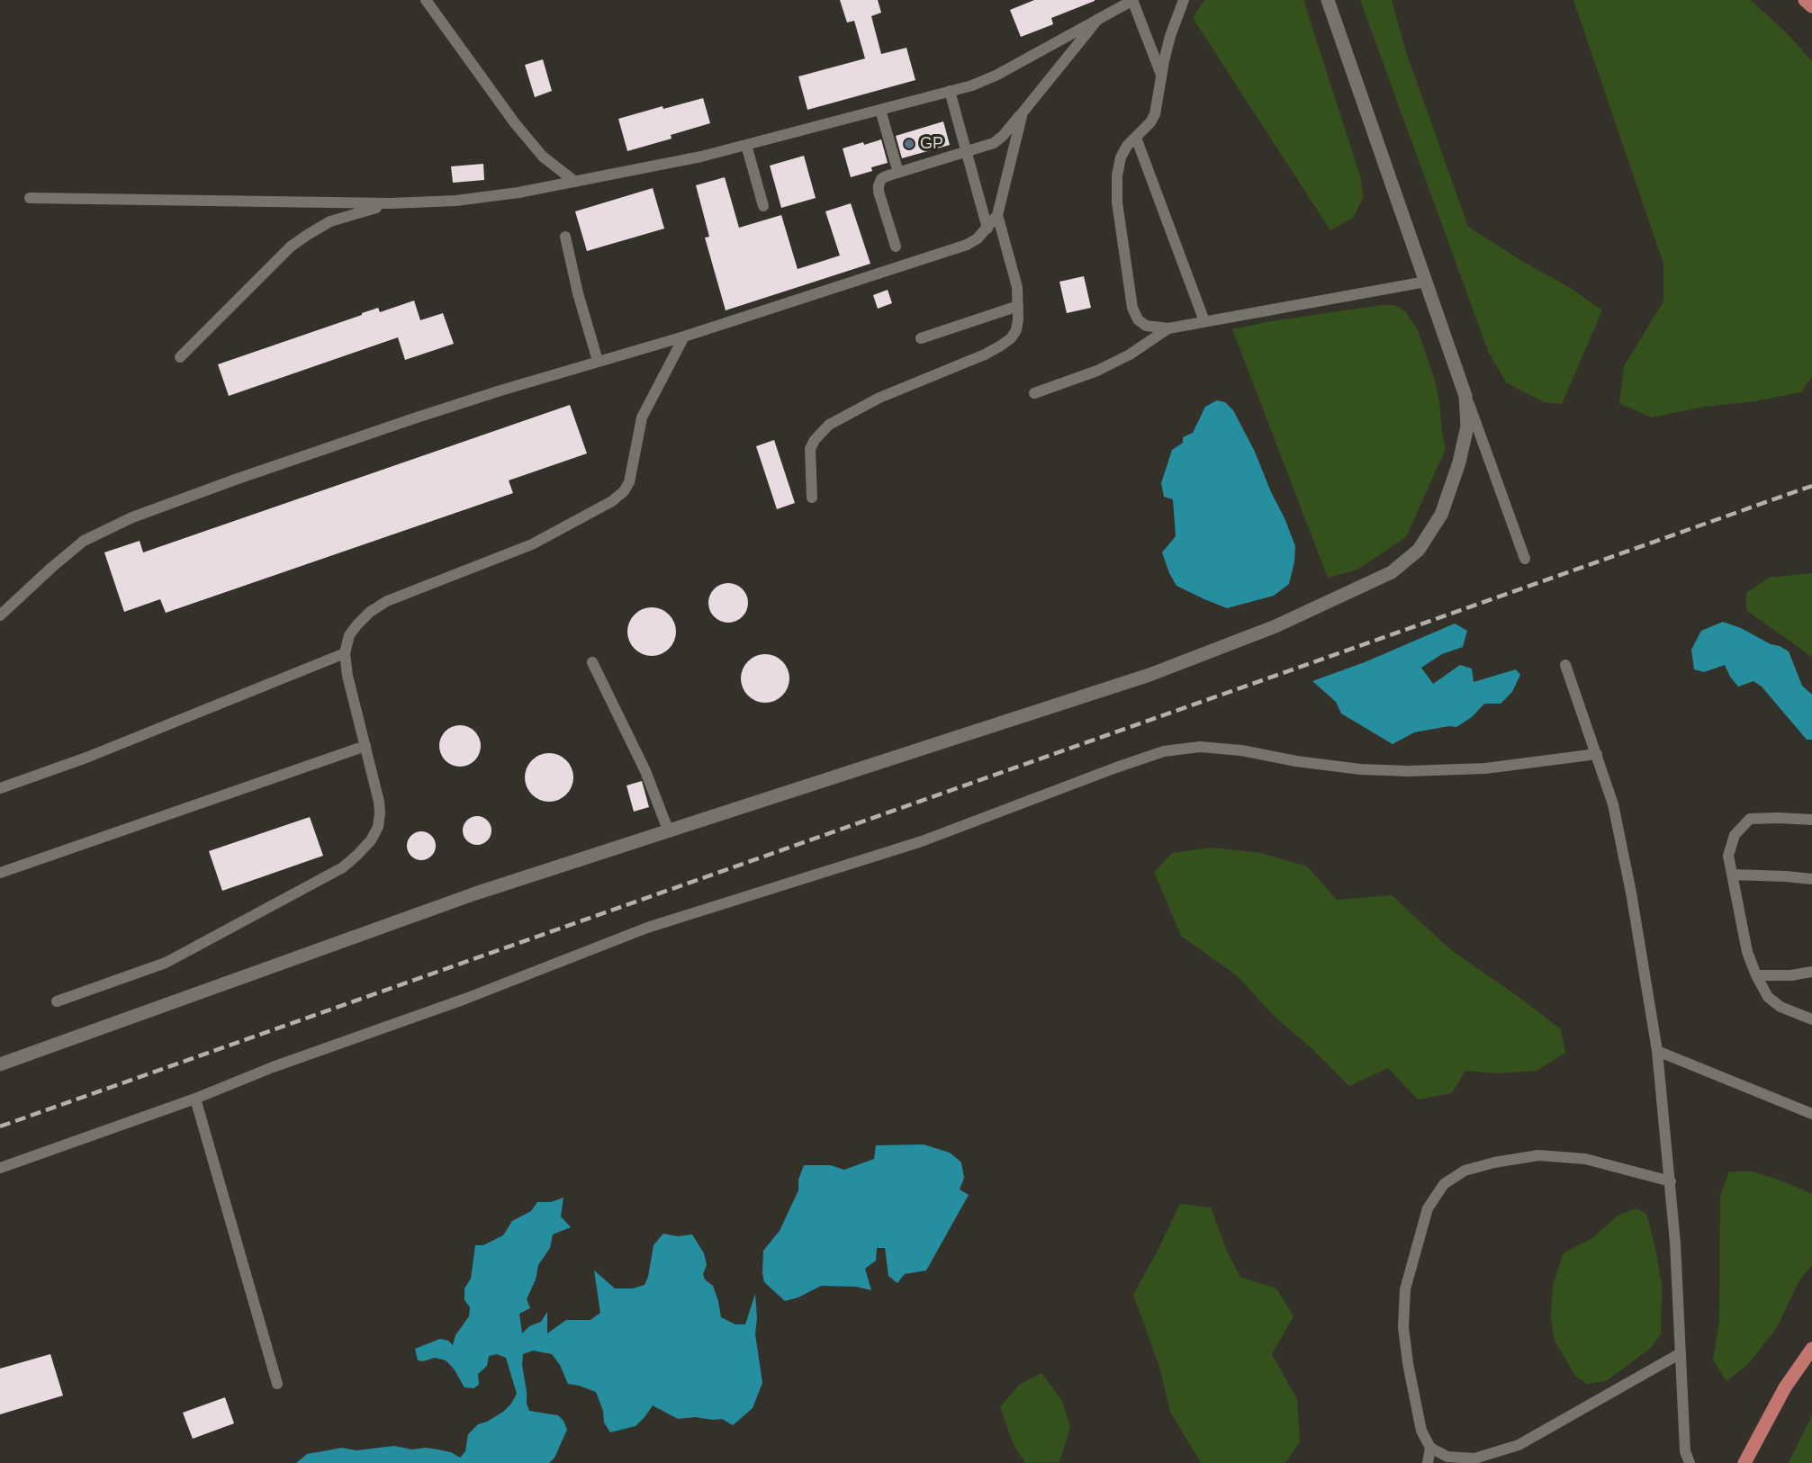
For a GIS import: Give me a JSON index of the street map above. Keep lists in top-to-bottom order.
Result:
{
  "places": ["GP"]
}
